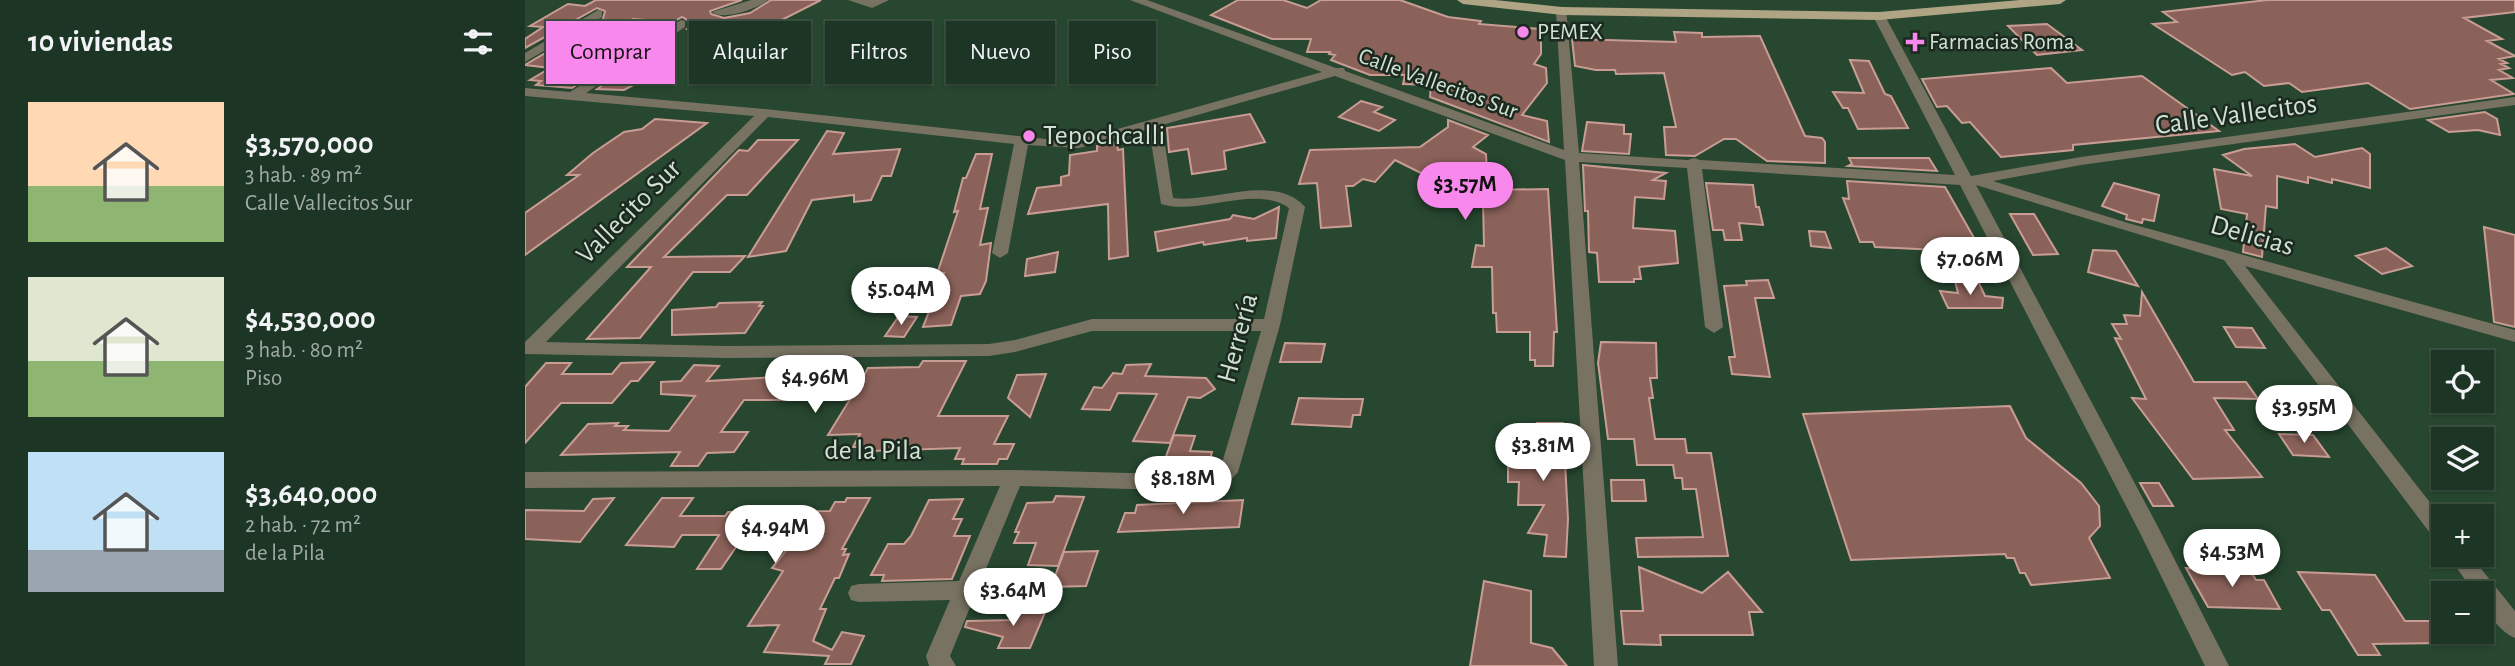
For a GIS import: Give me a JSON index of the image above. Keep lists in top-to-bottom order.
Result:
{
  "streets": {
    "street": [
      "Calle Vallecitos Sur",
      "Calle Vallecitos",
      "Vallecito Sur",
      "Delicias",
      "Herrería",
      "de la Pila"
    ]
  },
  "crossings": [
    ["Calle Vallecitos Sur", "Calle Vallecitos"],
    ["Calle Vallecitos Sur", "Vallecito Sur"],
    ["Calle Vallecitos Sur", "Delicias"],
    ["Calle Vallecitos Sur", "Herrería"],
    ["Calle Vallecitos", "Delicias"],
    ["Herrería", "de la Pila"]
  ],
  "places": {
    "other": ["PEMEX", "Tepochcalli"],
    "health": ["Farmacias Roma"]
  },
  "page": {
    "heading": "10 viviendas",
    "chip": [
      "Comprar",
      "Alquilar",
      "Filtros",
      "Nuevo",
      "Piso"
    ],
    "list": [
      {
        "name": "$3,570,000",
        "note": "3 hab. · 89 m² · Calle Vallecitos Sur"
      },
      {
        "name": "$4,530,000",
        "note": "3 hab. · 80 m² · Piso"
      },
      {
        "name": "$3,640,000",
        "note": "2 hab. · 72 m² · de la Pila"
      }
    ],
    "price": [
      "$3.57M",
      "$7.06M",
      "$5.04M",
      "$4.96M",
      "$3.95M",
      "$3.81M",
      "$8.18M",
      "$4.94M",
      "$4.53M",
      "$3.64M"
    ],
    "map_buttons": ["+", "−"]
  }
}
